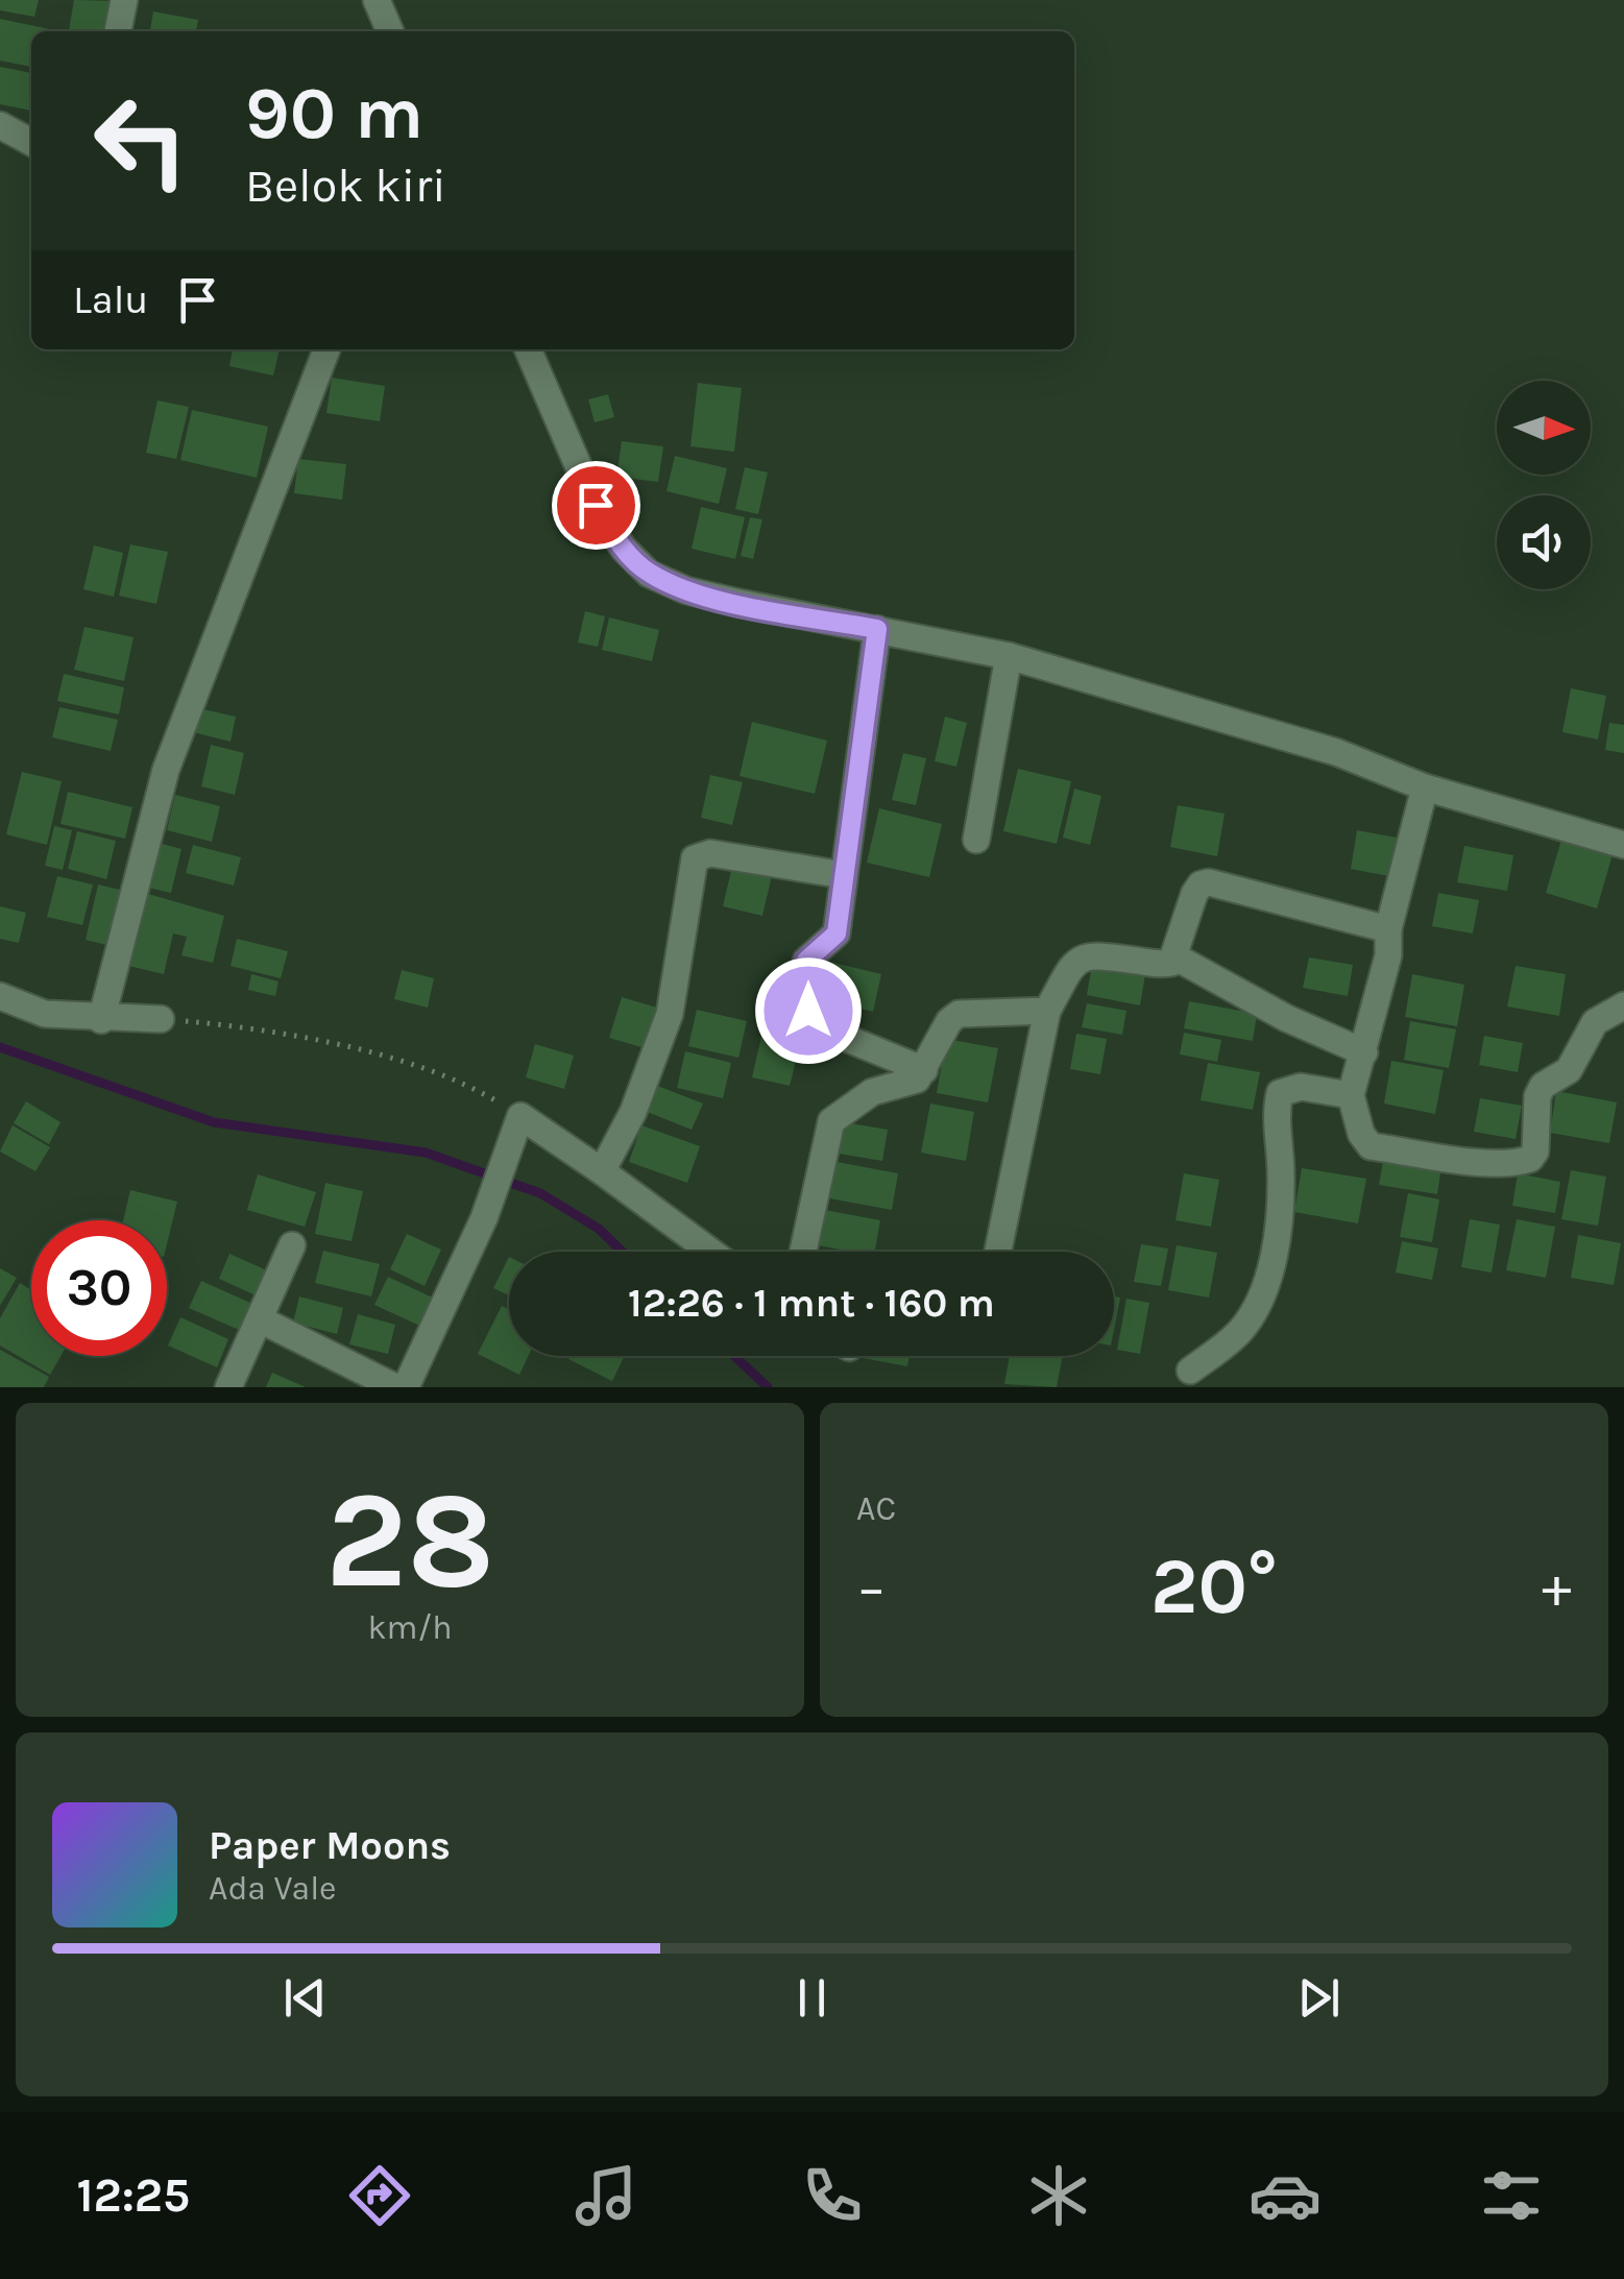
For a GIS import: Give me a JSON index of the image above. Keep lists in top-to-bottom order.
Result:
{
  "north": "right",
  "page": {
    "turn": ["90 m", "Belok kiri"],
    "then": "Lalu",
    "limit": "30",
    "trip": "12:26 · 1 mnt · 160 m",
    "tile": [
      ["28", "km/h"],
      "AC"
    ],
    "heat": ["−", "20°", "+"],
    "song": ["Paper Moons", "Ada Vale"],
    "tabs": "12:25"
  }
}
